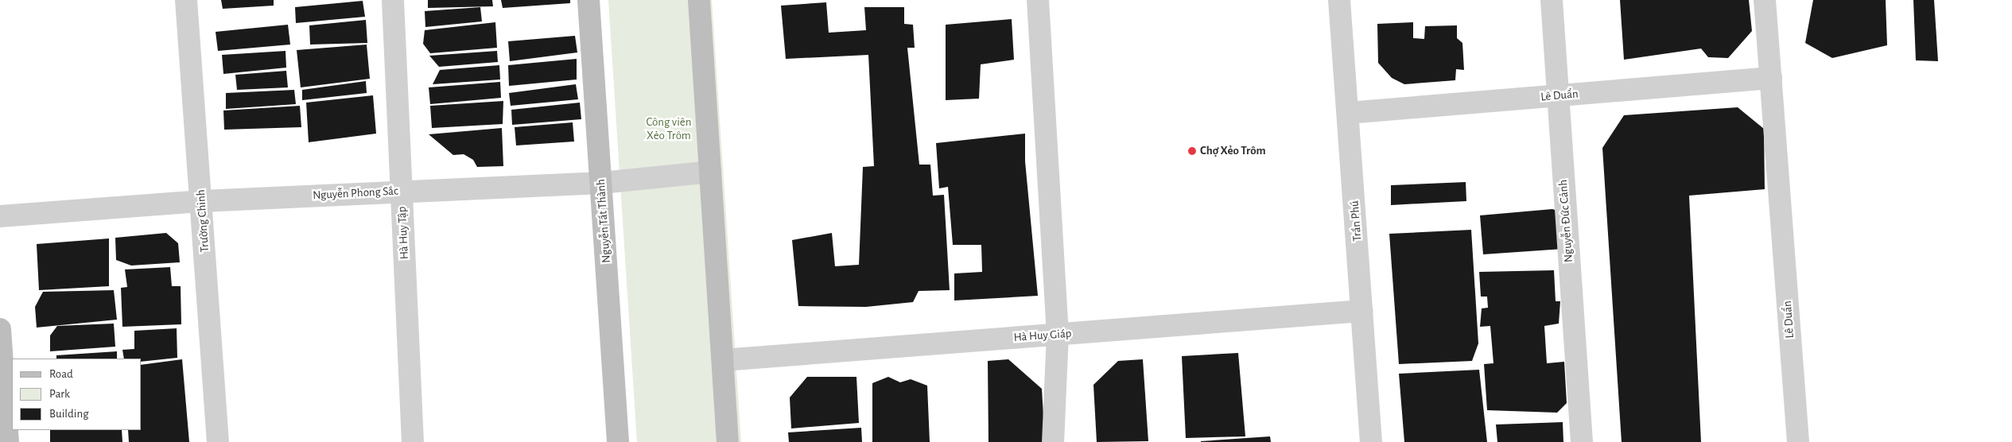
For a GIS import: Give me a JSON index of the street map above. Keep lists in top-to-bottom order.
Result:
{
  "streets": {
    "street": [
      "Lê Duẩn",
      "Nguyễn Phong Sắc",
      "Trường Chinh",
      "Nguyễn Tất Thành",
      "Trần Phú",
      "Nguyễn Đức Cảnh",
      "Hà Huy Tập",
      "Hà Huy Giáp"
    ]
  },
  "crossings": [
    ["Lê Duẩn", "Trần Phú"],
    ["Lê Duẩn", "Nguyễn Đức Cảnh"],
    ["Nguyễn Phong Sắc", "Trường Chinh"],
    ["Nguyễn Phong Sắc", "Nguyễn Tất Thành"],
    ["Nguyễn Phong Sắc", "Hà Huy Tập"],
    ["Trần Phú", "Hà Huy Giáp"]
  ],
  "parks": ["Công viên Xẻo Trôm"],
  "places": ["Chợ Xẻo Trôm"],
  "legend": ["Road", "Park", "Building"]
}
